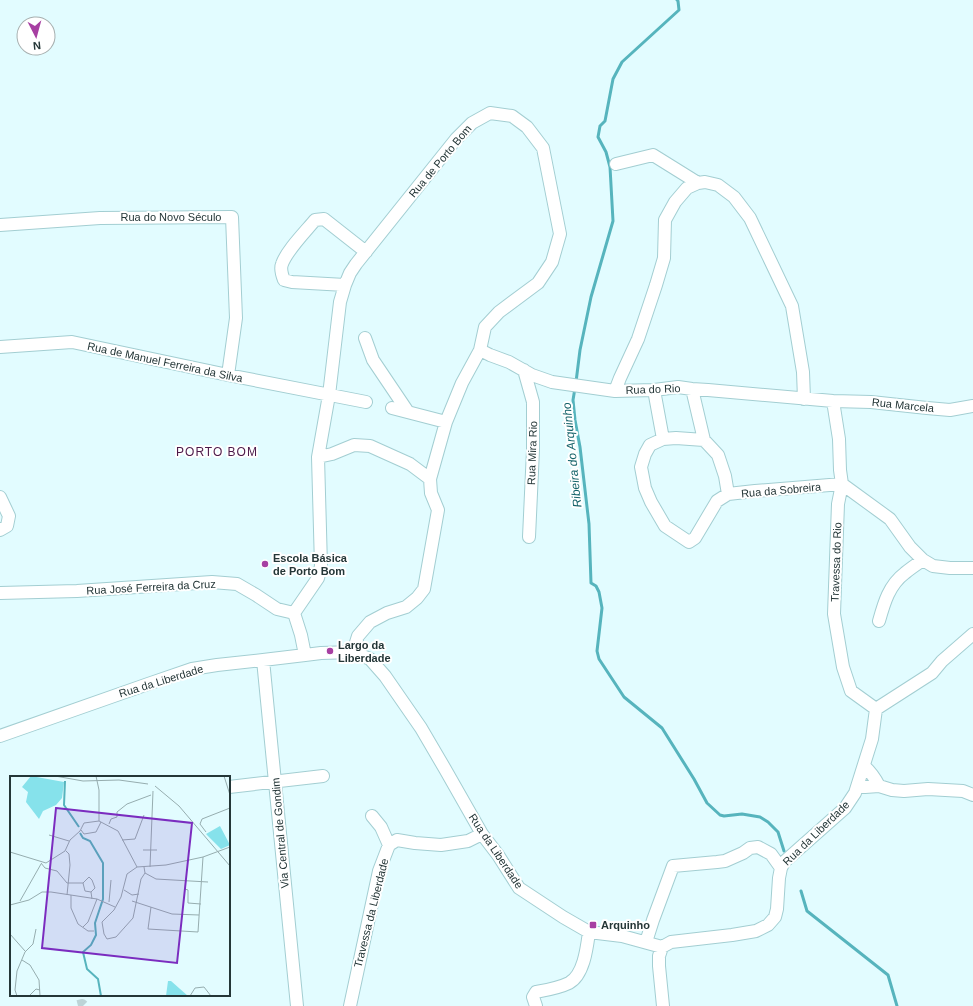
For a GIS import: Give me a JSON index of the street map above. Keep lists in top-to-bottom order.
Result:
{
  "streets": {
    "street": [
      "Rua de Porto Bom",
      "Rua do Novo Século",
      "Rua de Manuel Ferreira da Silva",
      "Rua do Rio",
      "Rua Marcela",
      "Rua Mira Rio",
      "Rua da Sobreira",
      "Travessa do Rio",
      "Rua José Ferreira da Cruz",
      "Rua da Liberdade",
      "Via Central de Gondim",
      "Travessa da Liberdade"
    ]
  },
  "crossings": [
    ["Rua de Porto Bom", "Rua de Manuel Ferreira da Silva"],
    ["Rua de Porto Bom", "Rua do Rio"],
    ["Rua de Porto Bom", "Rua José Ferreira da Cruz"],
    ["Rua de Porto Bom", "Rua da Liberdade"],
    ["Rua do Novo Século", "Rua de Manuel Ferreira da Silva"],
    ["Rua do Rio", "Rua Marcela"],
    ["Rua do Rio", "Rua Mira Rio"],
    ["Rua do Rio", "Travessa do Rio"],
    ["Rua Marcela", "Travessa do Rio"],
    ["Rua da Sobreira", "Travessa do Rio"],
    ["Travessa do Rio", "Rua da Liberdade"],
    ["Rua da Liberdade", "Via Central de Gondim"],
    ["Rua da Liberdade", "Travessa da Liberdade"]
  ],
  "districts": ["PORTO BOM"],
  "water": ["Ribeira do Arquinho"],
  "places": {
    "other": ["Escola Básica de Porto Bom", "Largo da Liberdade"],
    "transit": ["Arquinho"]
  },
  "north": "bottom"
}
